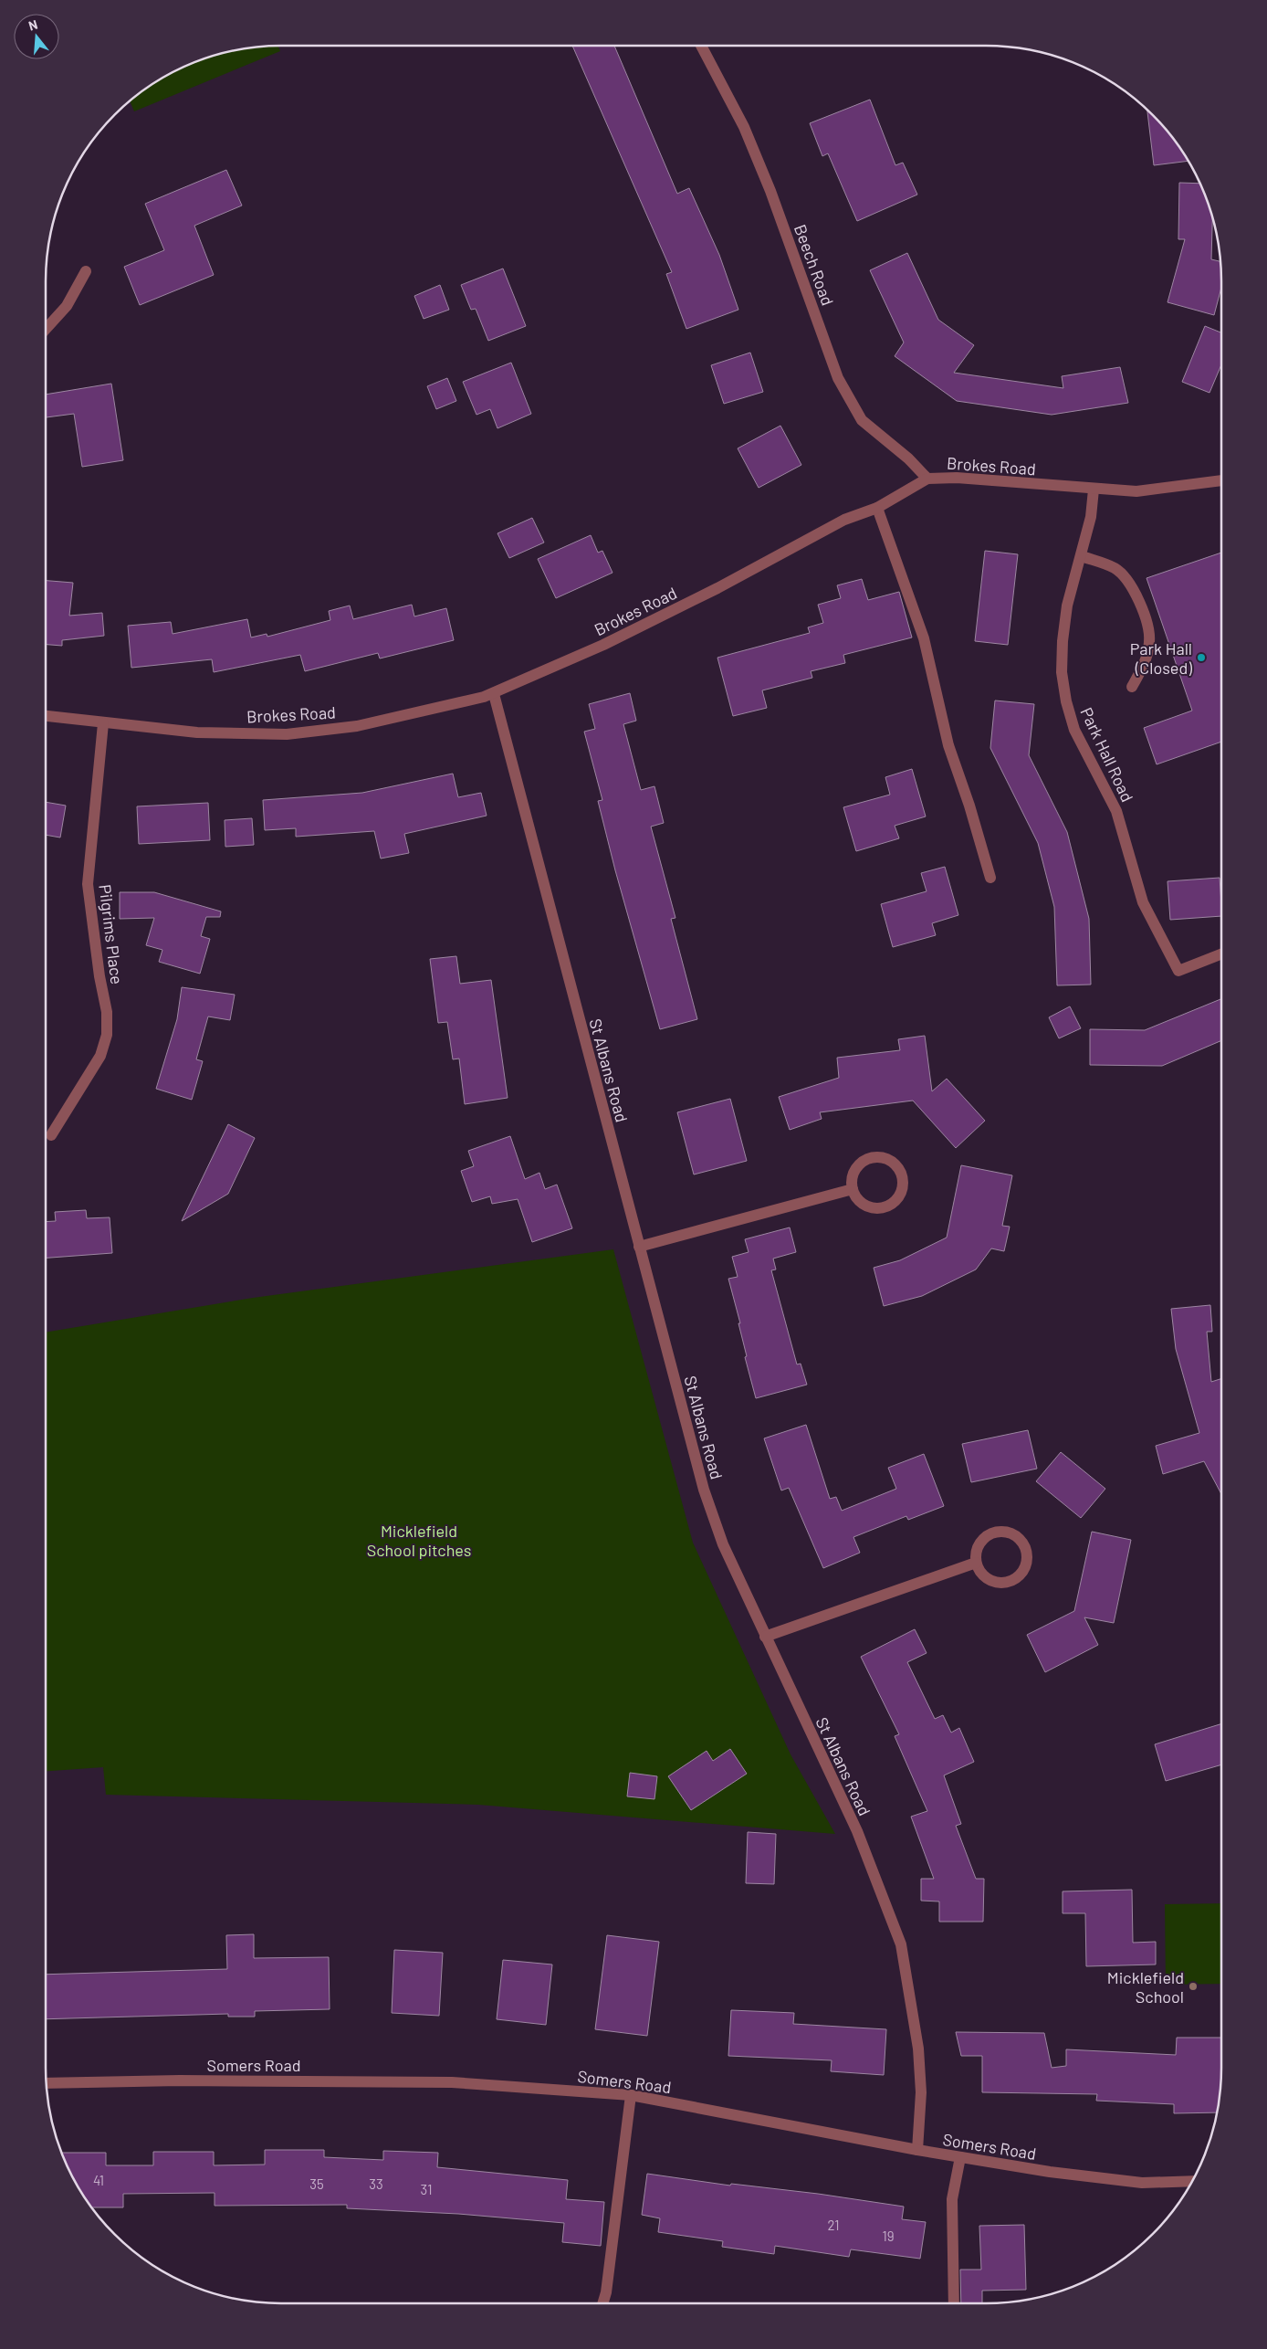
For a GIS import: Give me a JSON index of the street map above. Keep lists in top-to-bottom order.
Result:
{
  "streets": {
    "street": [
      "Beech Road",
      "Brokes Road",
      "Park Hall Road",
      "Pilgrims Place",
      "St Albans Road",
      "Somers Road"
    ]
  },
  "crossings": [
    ["Beech Road", "Brokes Road"],
    ["Brokes Road", "Park Hall Road"],
    ["Brokes Road", "Pilgrims Place"],
    ["Brokes Road", "St Albans Road"],
    ["St Albans Road", "Somers Road"]
  ],
  "parks": ["Micklefield School pitches"],
  "places": ["Park Hall (Closed)", "Micklefield School"],
  "house_numbers": [
    "41",
    "35",
    "33",
    "31",
    "21",
    "19"
  ],
  "north": "top"
}
